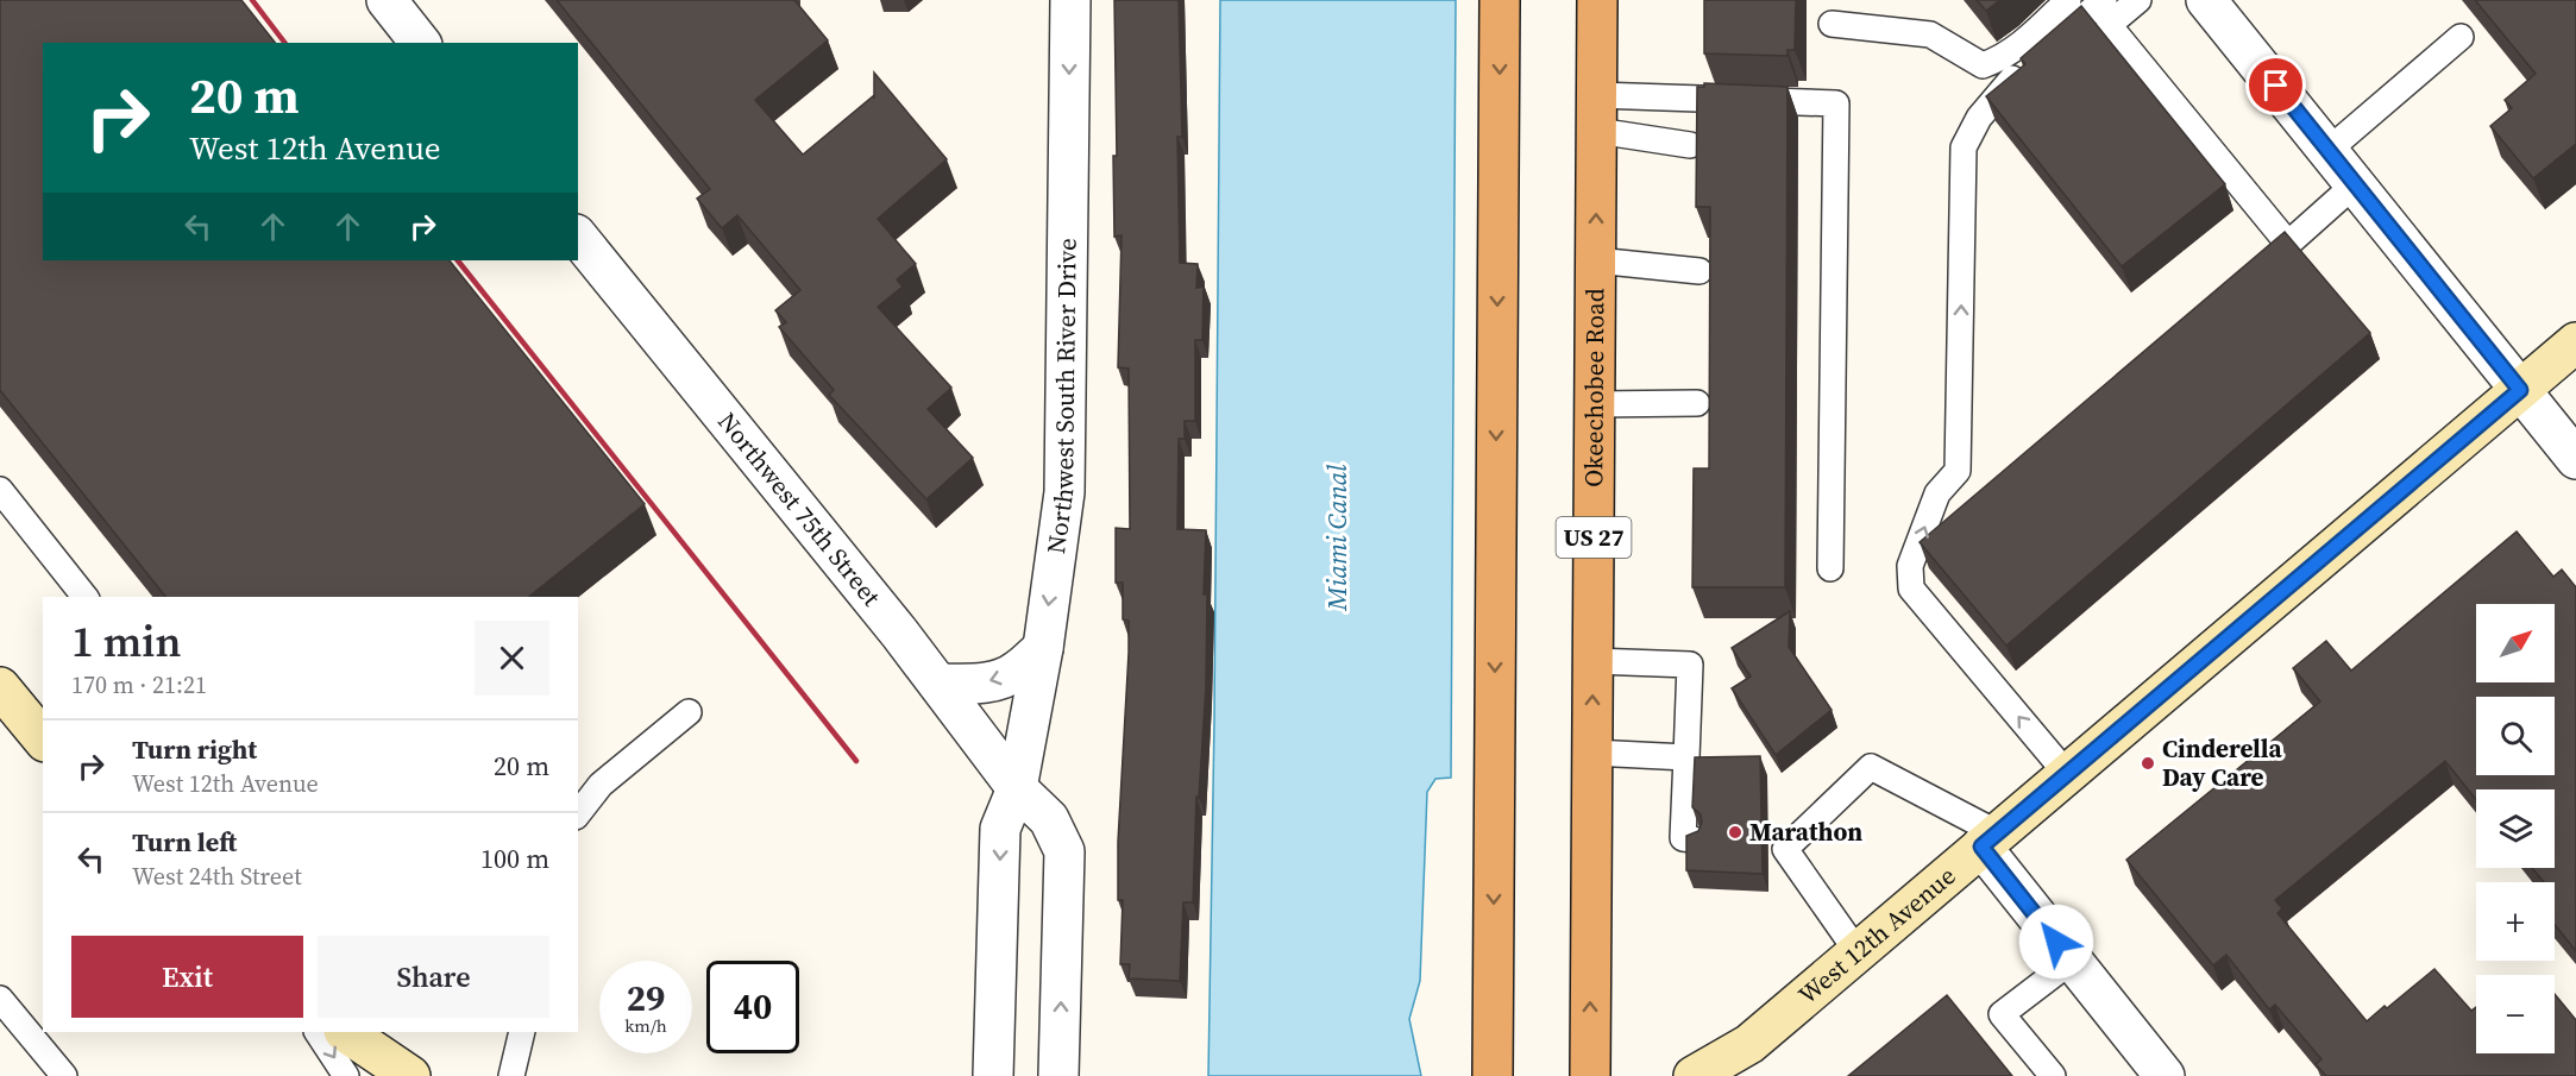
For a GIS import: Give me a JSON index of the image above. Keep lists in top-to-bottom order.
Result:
{
  "streets": {
    "highway": ["Okeechobee Road", "US 27"],
    "main road": ["West 12th Avenue"],
    "street": ["Northwest South River Drive", "Northwest 75th Street"]
  },
  "crossings": [
    ["Northwest South River Drive", "Northwest 75th Street"]
  ],
  "water": ["Miami Canal"],
  "places": ["Cinderella Day Care", "Marathon"],
  "north": "top right",
  "page": {
    "turn": ["20 m", "West 12th Avenue"],
    "heading": ["1 min", "170 m · 21:21"],
    "map_buttons": ["+", "−"],
    "list": [
      {
        "name": "Turn right",
        "note": "West 12th Avenue",
        "value": "20 m"
      },
      {
        "name": "Turn left",
        "note": "West 24th Street",
        "value": "100 m"
      }
    ],
    "buttons": ["Exit", "Share"],
    "speed": "29 km/h",
    "limit": "40"
  }
}
